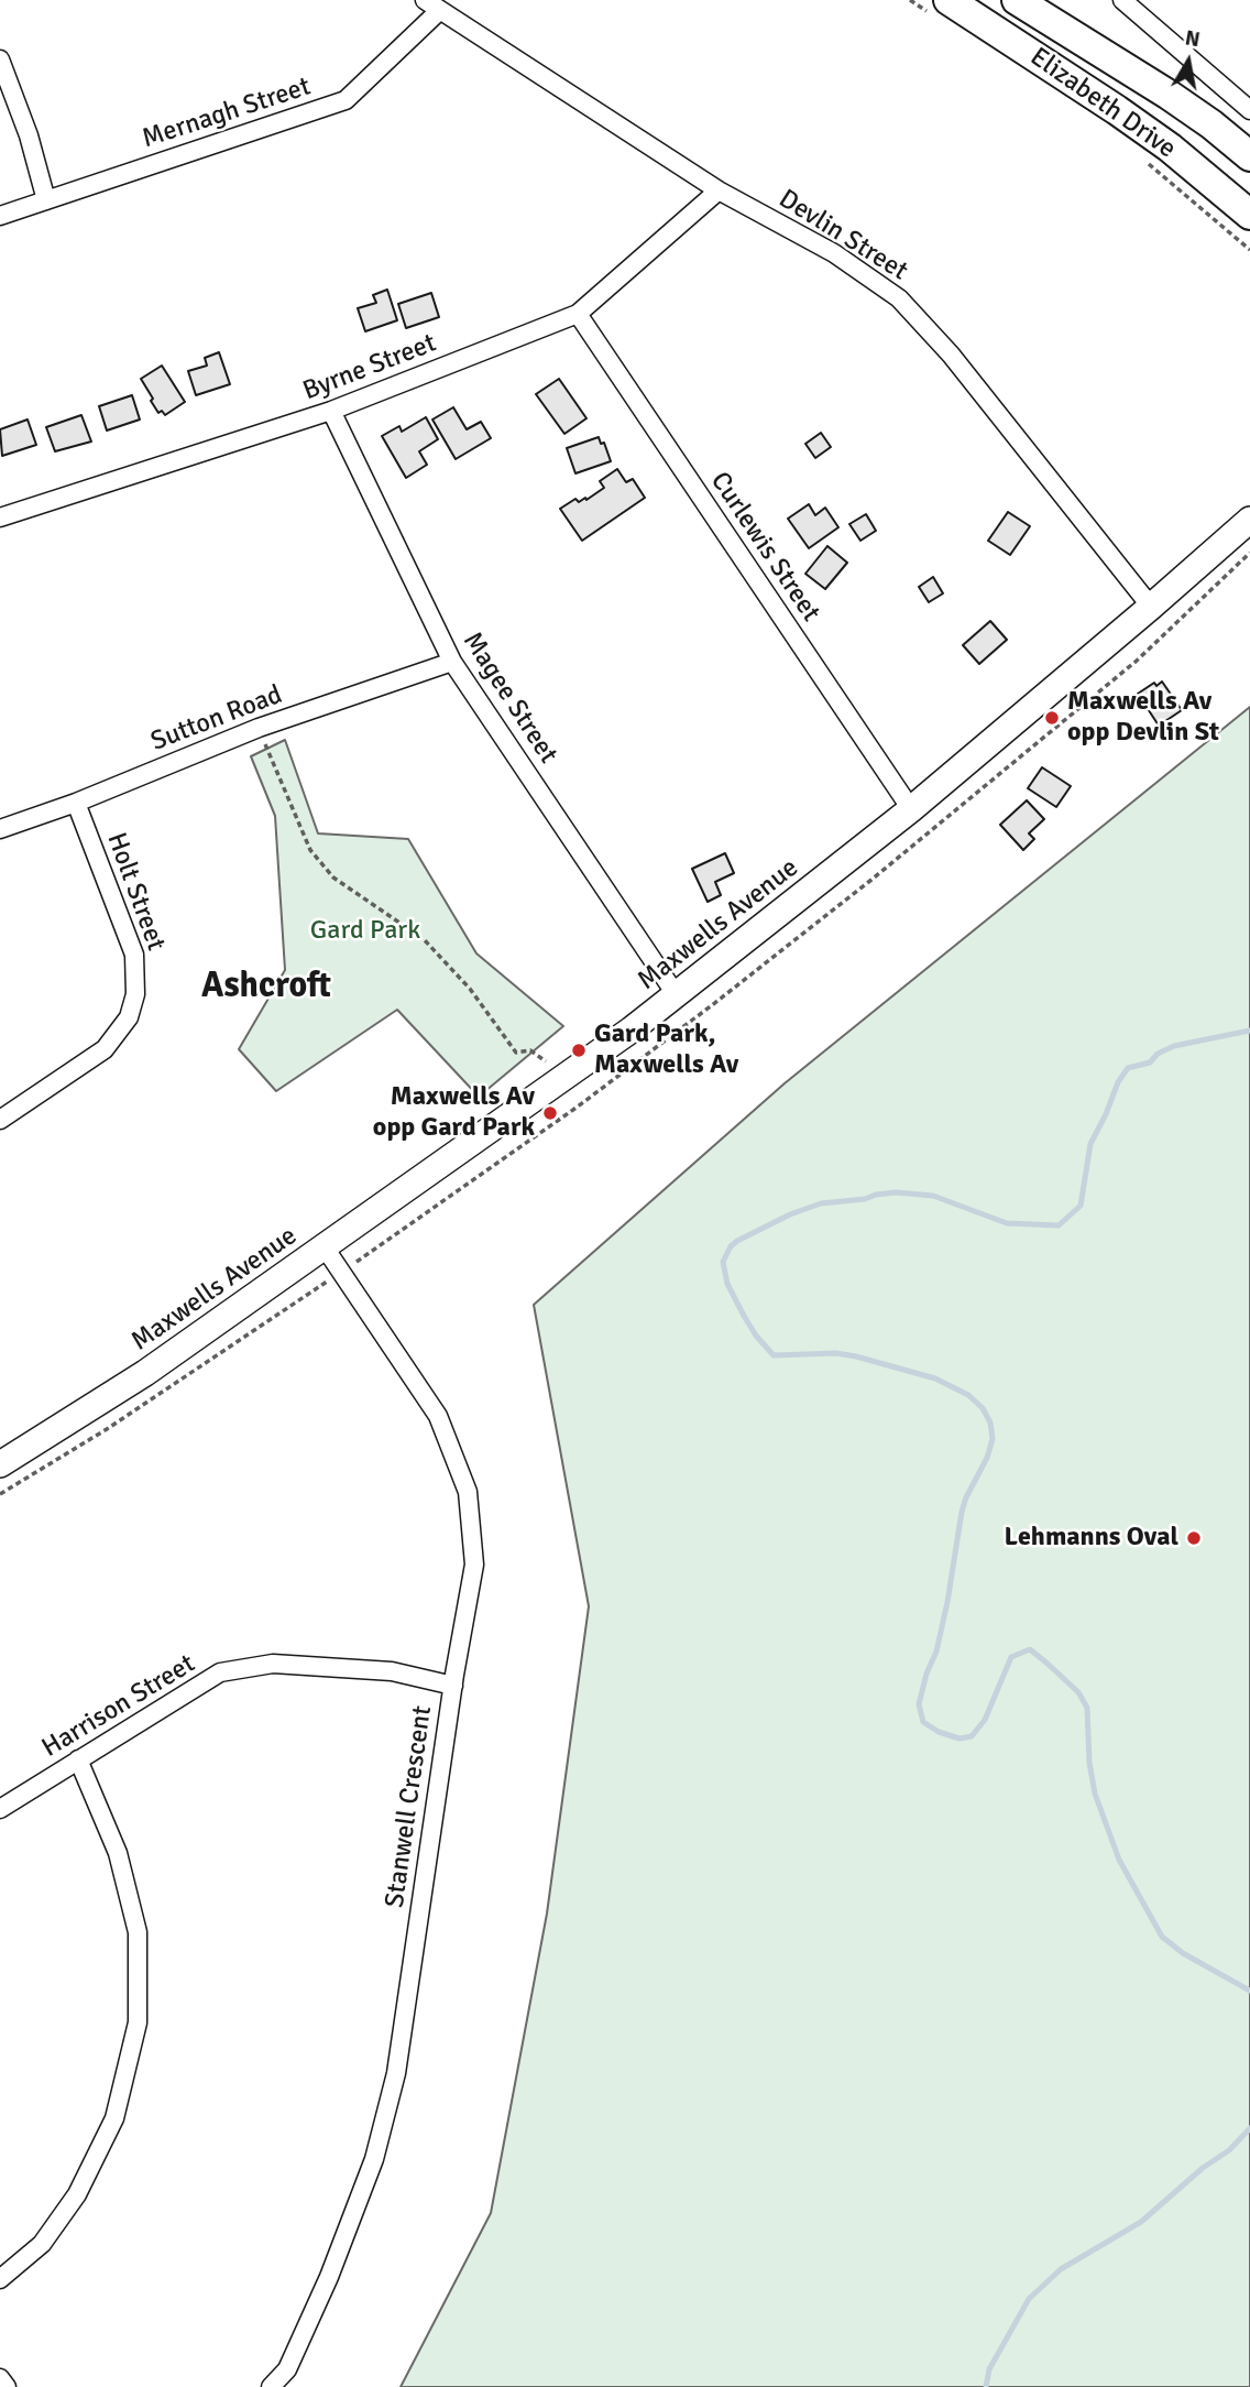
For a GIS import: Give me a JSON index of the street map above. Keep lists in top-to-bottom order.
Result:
{
  "streets": {
    "main road": ["Elizabeth Drive"],
    "street": [
      "Mernagh Street",
      "Devlin Street",
      "Byrne Street",
      "Curlewis Street",
      "Magee Street",
      "Sutton Road",
      "Holt Street",
      "Maxwells Avenue",
      "Harrison Street",
      "Stanwell Crescent"
    ]
  },
  "crossings": [
    ["Mernagh Street", "Devlin Street"],
    ["Devlin Street", "Byrne Street"],
    ["Devlin Street", "Maxwells Avenue"],
    ["Byrne Street", "Curlewis Street"],
    ["Byrne Street", "Magee Street"],
    ["Curlewis Street", "Maxwells Avenue"],
    ["Magee Street", "Sutton Road"],
    ["Magee Street", "Maxwells Avenue"],
    ["Sutton Road", "Holt Street"],
    ["Maxwells Avenue", "Stanwell Crescent"],
    ["Harrison Street", "Stanwell Crescent"]
  ],
  "districts": ["Ashcroft"],
  "parks": ["Gard Park"],
  "places": [
    "Maxwells Av opp Devlin St",
    "Gard Park, Maxwells Av",
    "Maxwells Av opp Gard Park",
    "Lehmanns Oval"
  ],
  "north": "top"
}
